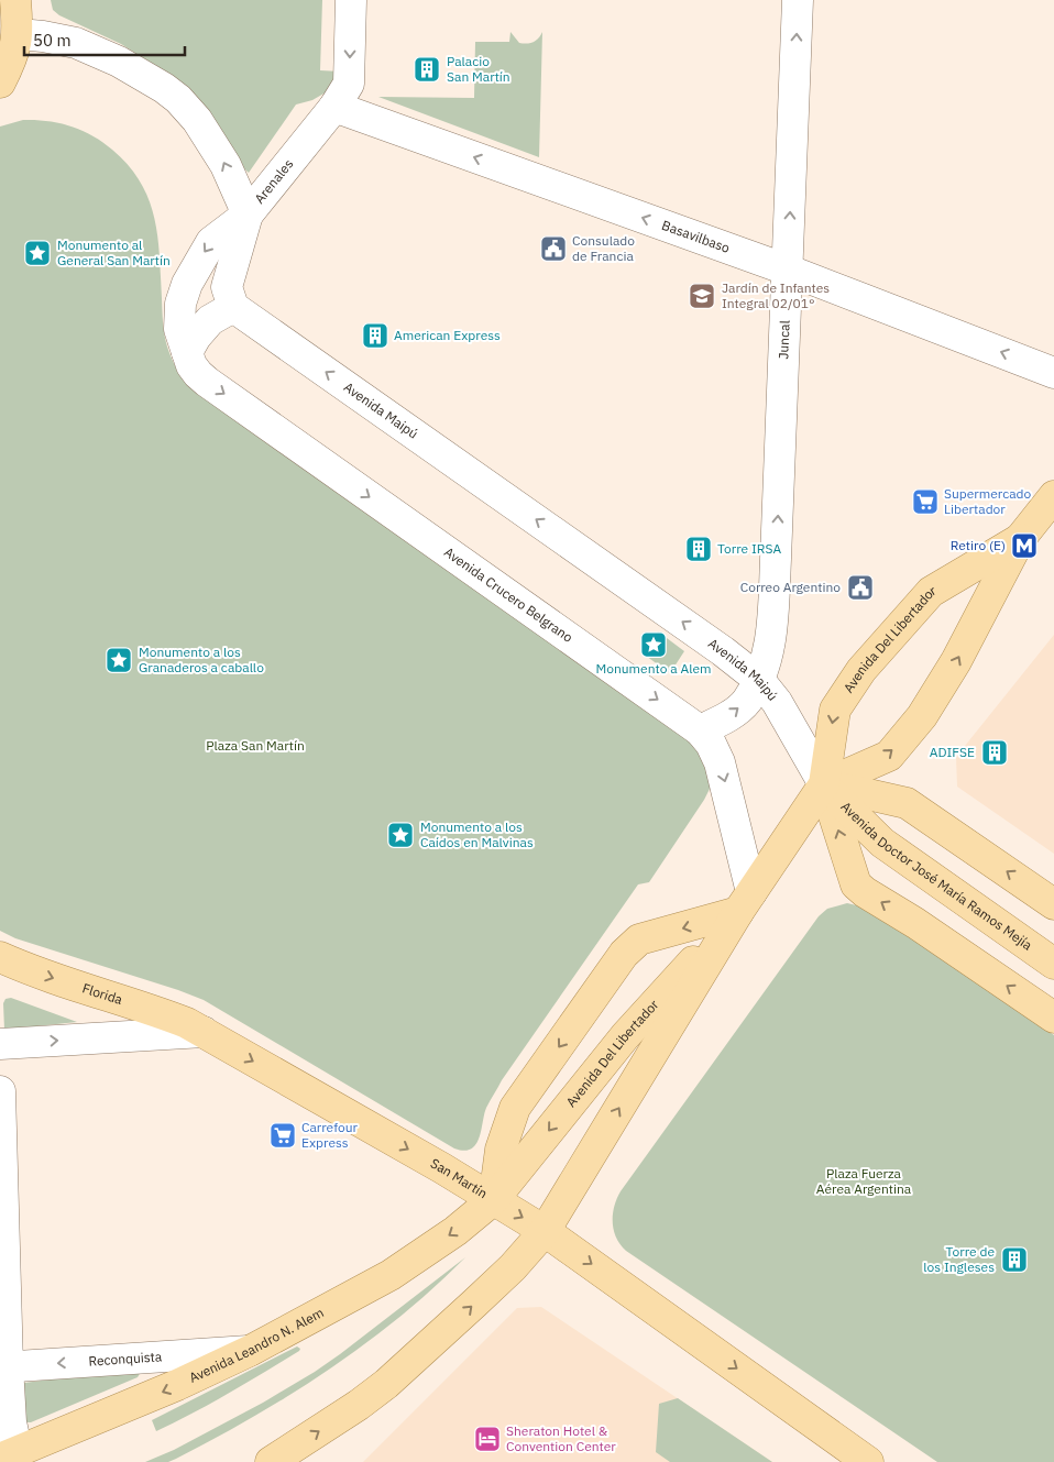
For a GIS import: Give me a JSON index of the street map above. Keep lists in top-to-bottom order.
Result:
{
  "streets": {
    "main road": [
      "Avenida Del Libertador",
      "Avenida Doctor José María Ramos Mejía",
      "Florida",
      "San Martín",
      "Avenida Leandro N. Alem"
    ],
    "street": [
      "Arenales",
      "Basavilbaso",
      "Juncal",
      "Avenida Maipú",
      "Avenida Crucero Belgrano",
      "Reconquista"
    ]
  },
  "crossings": [
    ["Arenales", "Basavilbaso"],
    ["Arenales", "Avenida Crucero Belgrano"],
    ["Basavilbaso", "Juncal"],
    ["Juncal", "Avenida Maipú"],
    ["Juncal", "Avenida Crucero Belgrano"],
    ["Avenida Maipú", "Avenida Del Libertador"],
    ["Avenida Maipú", "Avenida Doctor José María Ramos Mejía"],
    ["Avenida Crucero Belgrano", "Avenida Del Libertador"],
    ["Avenida Del Libertador", "Avenida Doctor José María Ramos Mejía"],
    ["Avenida Del Libertador", "San Martín"],
    ["Avenida Del Libertador", "Avenida Leandro N. Alem"],
    ["Florida", "San Martín"],
    ["San Martín", "Avenida Leandro N. Alem"],
    ["Avenida Leandro N. Alem", "Reconquista"]
  ],
  "one_way": [
    "Basavilbaso",
    "Juncal",
    "Avenida Maipú",
    "Avenida Crucero Belgrano",
    "Florida",
    "San Martín",
    "Reconquista"
  ],
  "parks": ["Plaza San Martín", "Plaza Fuerza Aérea Argentina"],
  "places": {
    "building": [
      "Palacio San Martín",
      "American Express",
      "Torre IRSA",
      "ADIFSE",
      "Torre de los Ingleses"
    ],
    "public building": ["Consulado de Francia", "Correo Argentino"],
    "place": [
      "Monumento al General San Martín",
      "Monumento a Alem",
      "Monumento a los Granaderos a caballo",
      "Monumento a los Caídos en Malvinas"
    ],
    "school or university": ["Jardín de Infantes Integral 02/01°"],
    "supermarket": ["Supermercado Libertador", "Carrefour Express"],
    "metro station": ["Retiro (E)"],
    "hotel": ["Sheraton Hotel & Convention Center"]
  },
  "scale_bar": "50 m"
}
